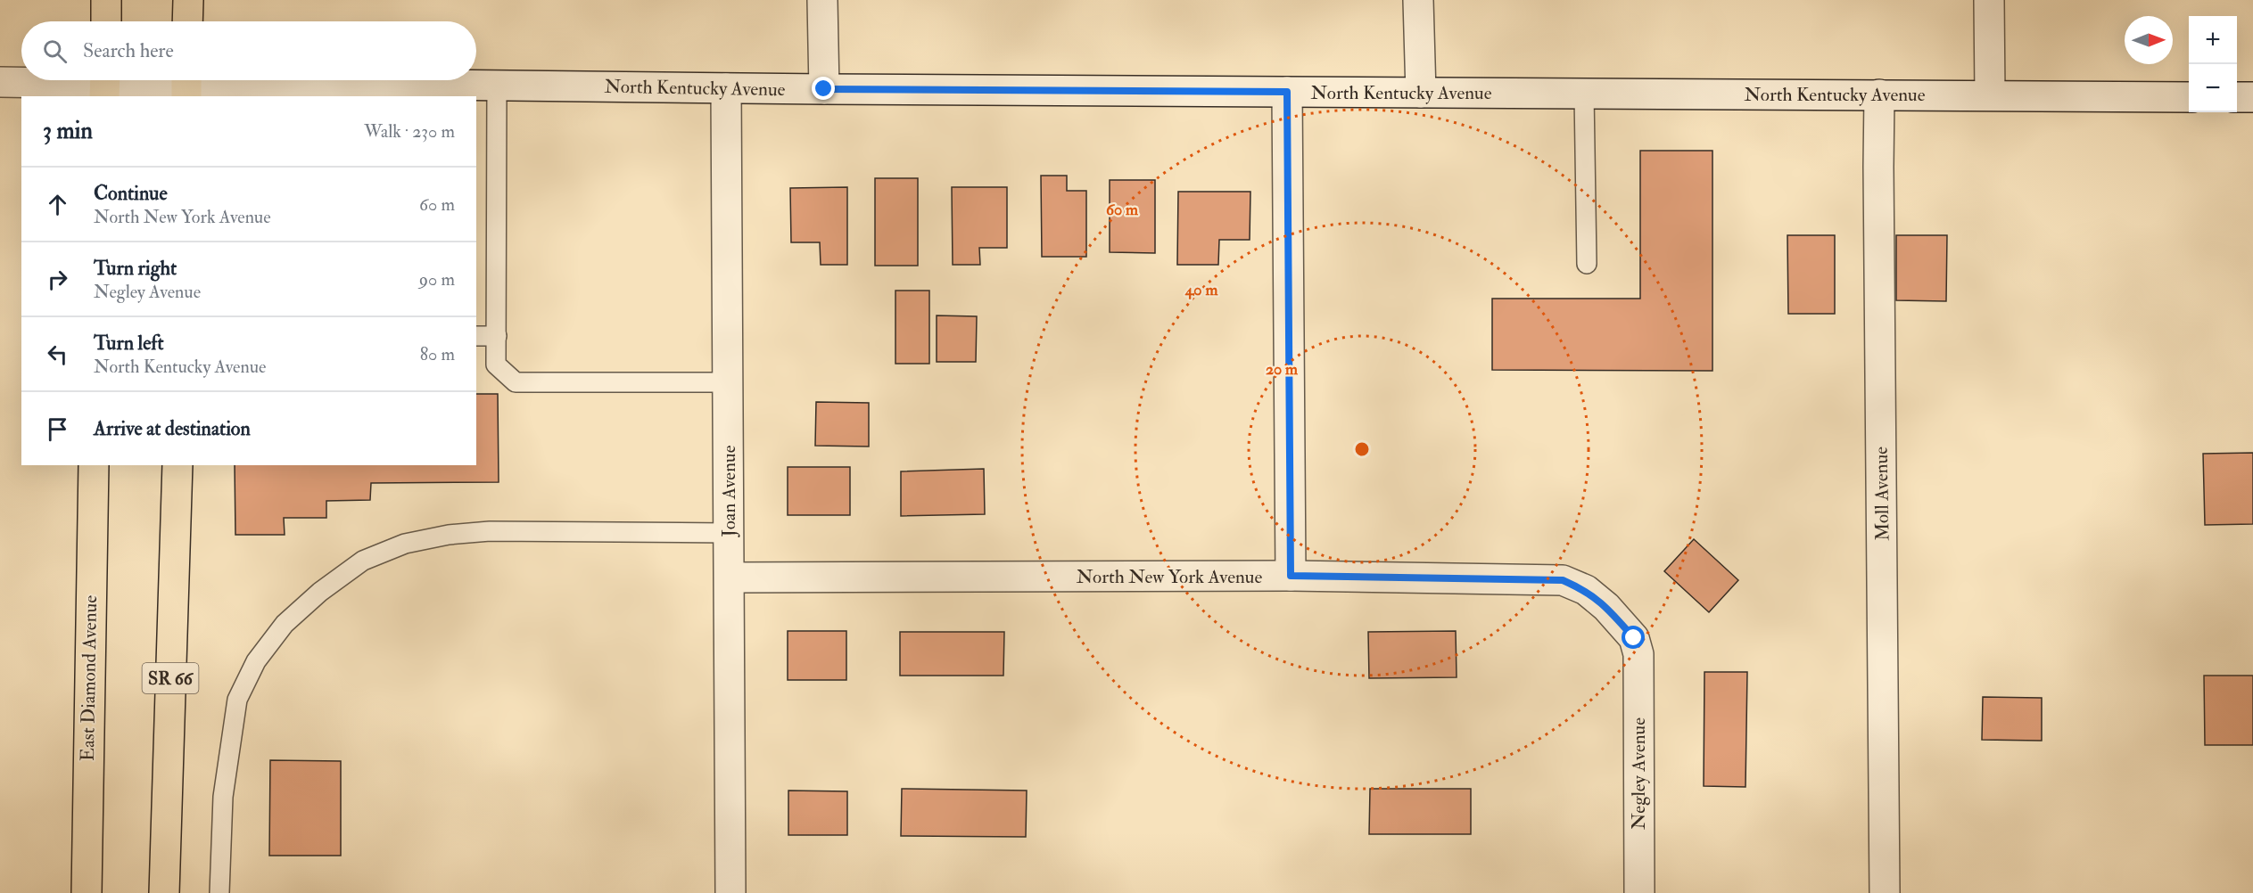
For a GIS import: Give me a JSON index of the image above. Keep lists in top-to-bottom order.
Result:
{
  "streets": {
    "main road": ["East Diamond Avenue", "SR 66"],
    "street": [
      "North Kentucky Avenue",
      "Joan Avenue",
      "Moll Avenue",
      "North New York Avenue",
      "Negley Avenue"
    ]
  },
  "crossings": [
    ["North Kentucky Avenue", "Joan Avenue"],
    ["North Kentucky Avenue", "Moll Avenue"],
    ["Joan Avenue", "North New York Avenue"],
    ["North New York Avenue", "Negley Avenue"]
  ],
  "north": "right",
  "page": {
    "map_buttons": ["+", "−"],
    "search": "Search here",
    "heading": ["3 min", "Walk · 230 m"],
    "list": [
      ["Continue", "North New York Avenue", "60 m"],
      ["Turn right", "Negley Avenue", "90 m"],
      ["Turn left", "North Kentucky Avenue", "80 m"],
      "Arrive at destination"
    ]
  },
  "rings": ["60 m", "40 m", "20 m"]
}
